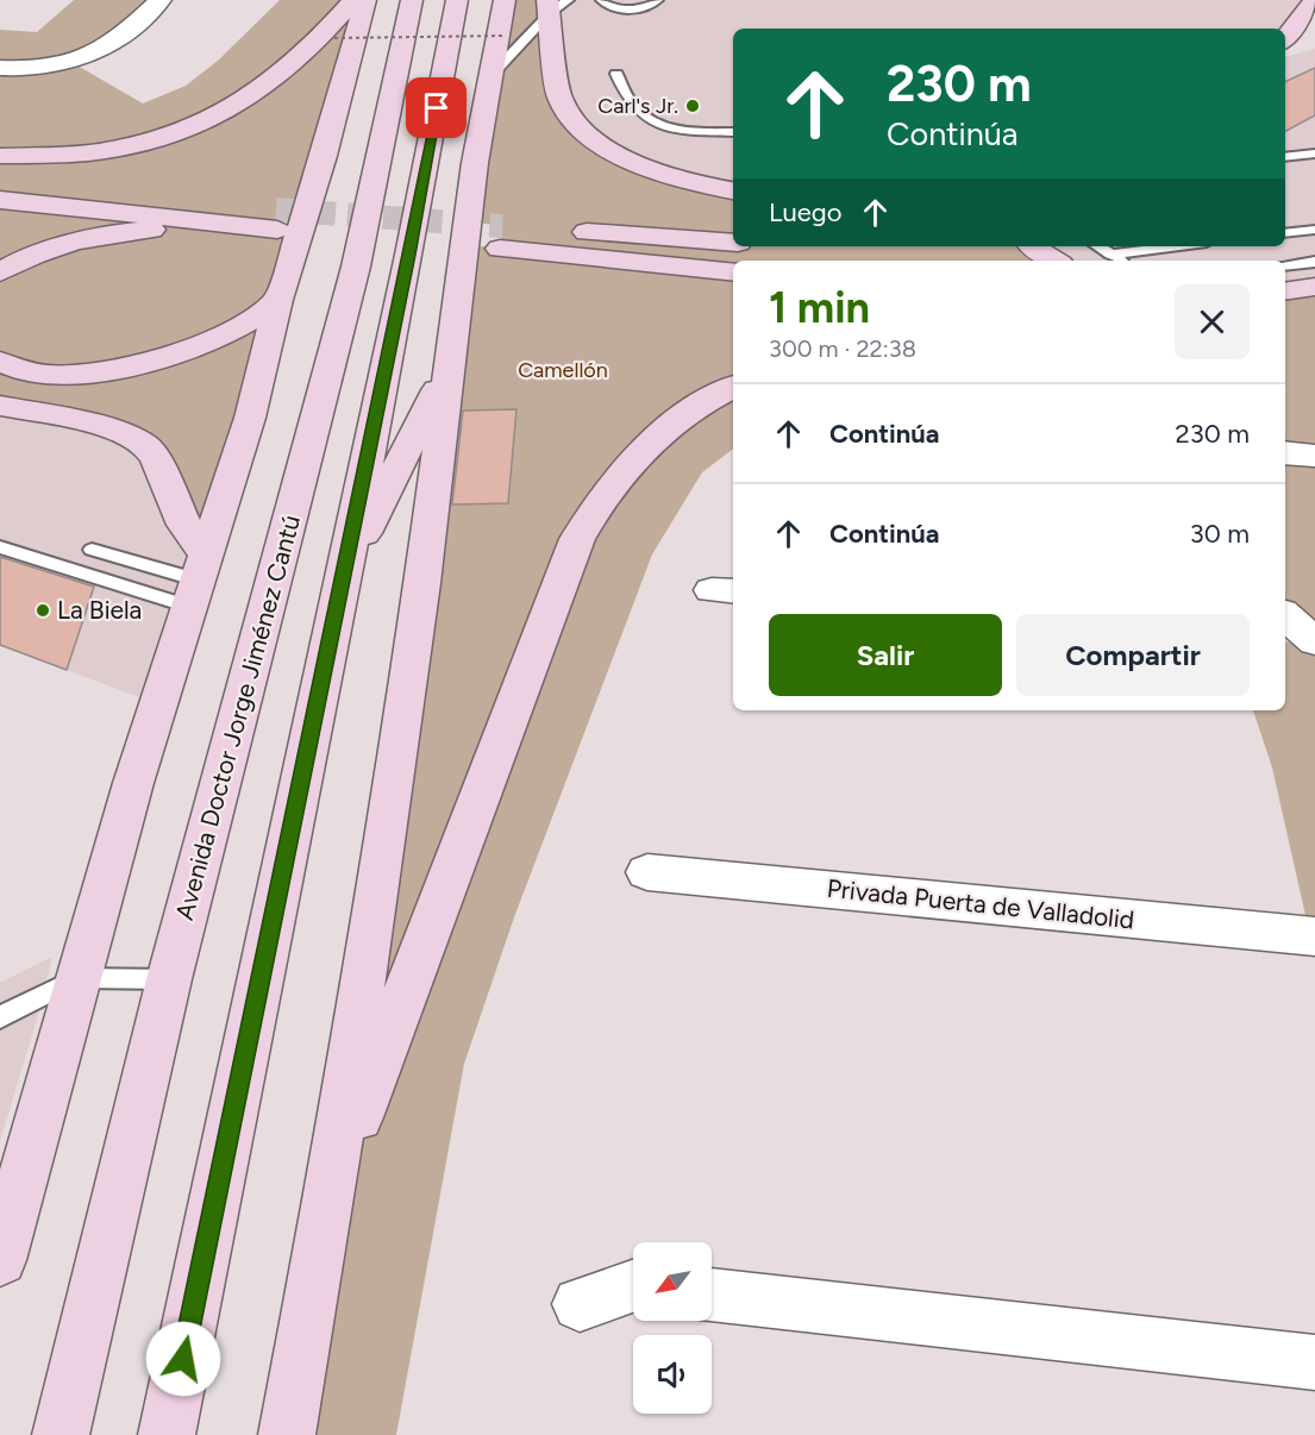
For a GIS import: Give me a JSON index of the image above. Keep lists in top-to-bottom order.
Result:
{
  "streets": {
    "main road": ["Avenida Doctor Jorge Jiménez Cantú"],
    "street": ["Privada Puerta de Valladolid"]
  },
  "parks": ["Camellón"],
  "places": ["Carl's Jr.", "La Biela"],
  "north": "bottom left",
  "page": {
    "turn": ["230 m", "Continúa"],
    "then": "Luego",
    "heading": ["1 min", "300 m · 22:38"],
    "list": [
      {
        "name": "Continúa",
        "value": "230 m"
      },
      {
        "name": "Continúa",
        "value": "30 m"
      }
    ],
    "buttons": ["Salir", "Compartir"]
  }
}
